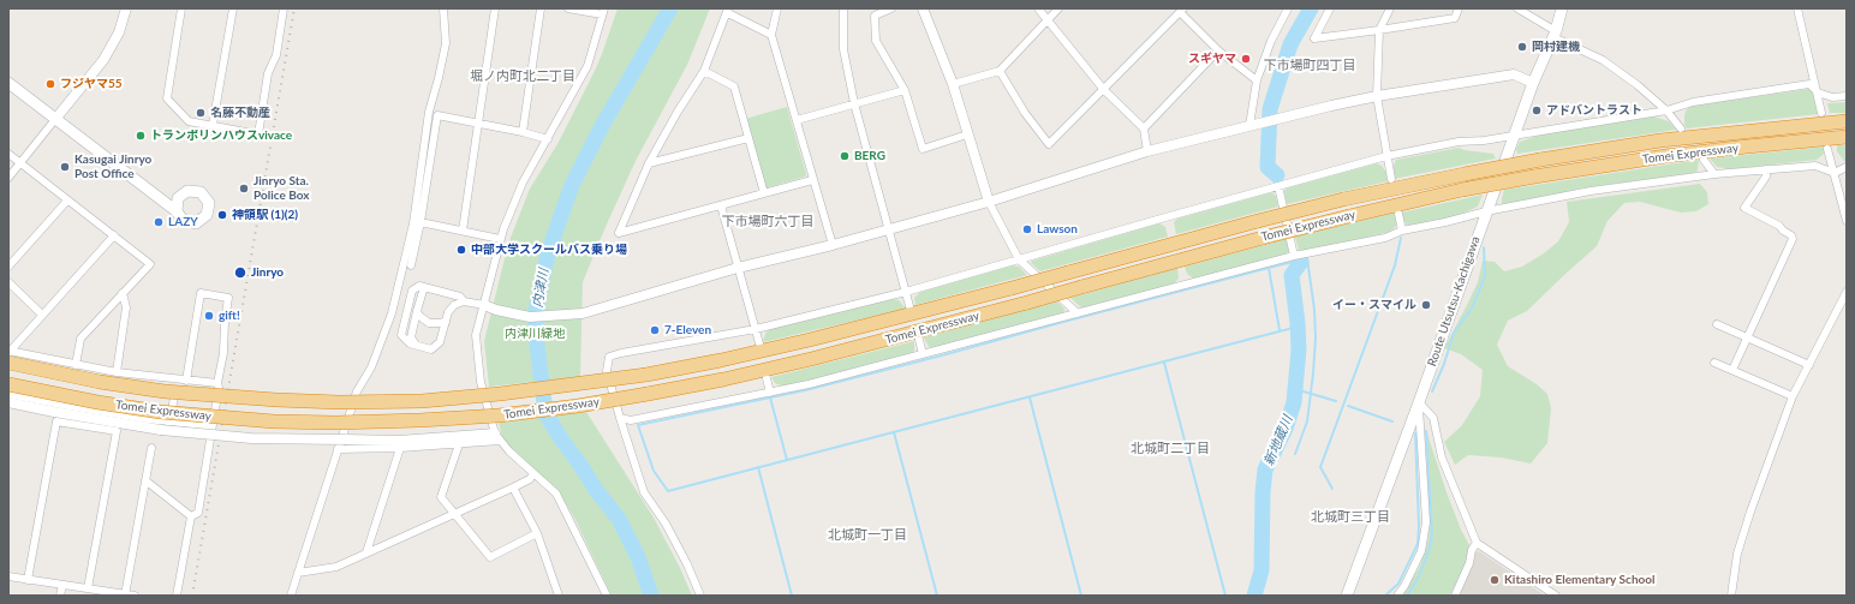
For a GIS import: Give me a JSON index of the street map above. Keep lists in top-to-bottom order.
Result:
{
  "streets": {
    "highway": ["Tomei Expressway"],
    "main road": ["Route Utsutsu-Kachigawa"]
  },
  "districts": [
    "下市場町四丁目",
    "堀ノ内町北二丁目",
    "下市場町六丁目",
    "北城町二丁目",
    "北城町三丁目",
    "北城町一丁目"
  ],
  "water": ["内津川", "新地蔵川"],
  "parks": ["内津川緑地"],
  "places": [
    "岡村建機",
    "スギヤマ",
    "フジヤマ55",
    "アドバントラスト",
    "名藤不動産",
    "トランポリンハウスvivace",
    "BERG",
    "Kasugai Jinryo Post Office",
    "Jinryo Sta. Police Box",
    "神領駅 (1)(2)",
    "LAZY",
    "Lawson",
    "中部大学スクールバス乗り場",
    "Jinryo",
    "イー・スマイル",
    "gift!",
    "7-Eleven",
    "Kitashiro Elementary School"
  ]
}
